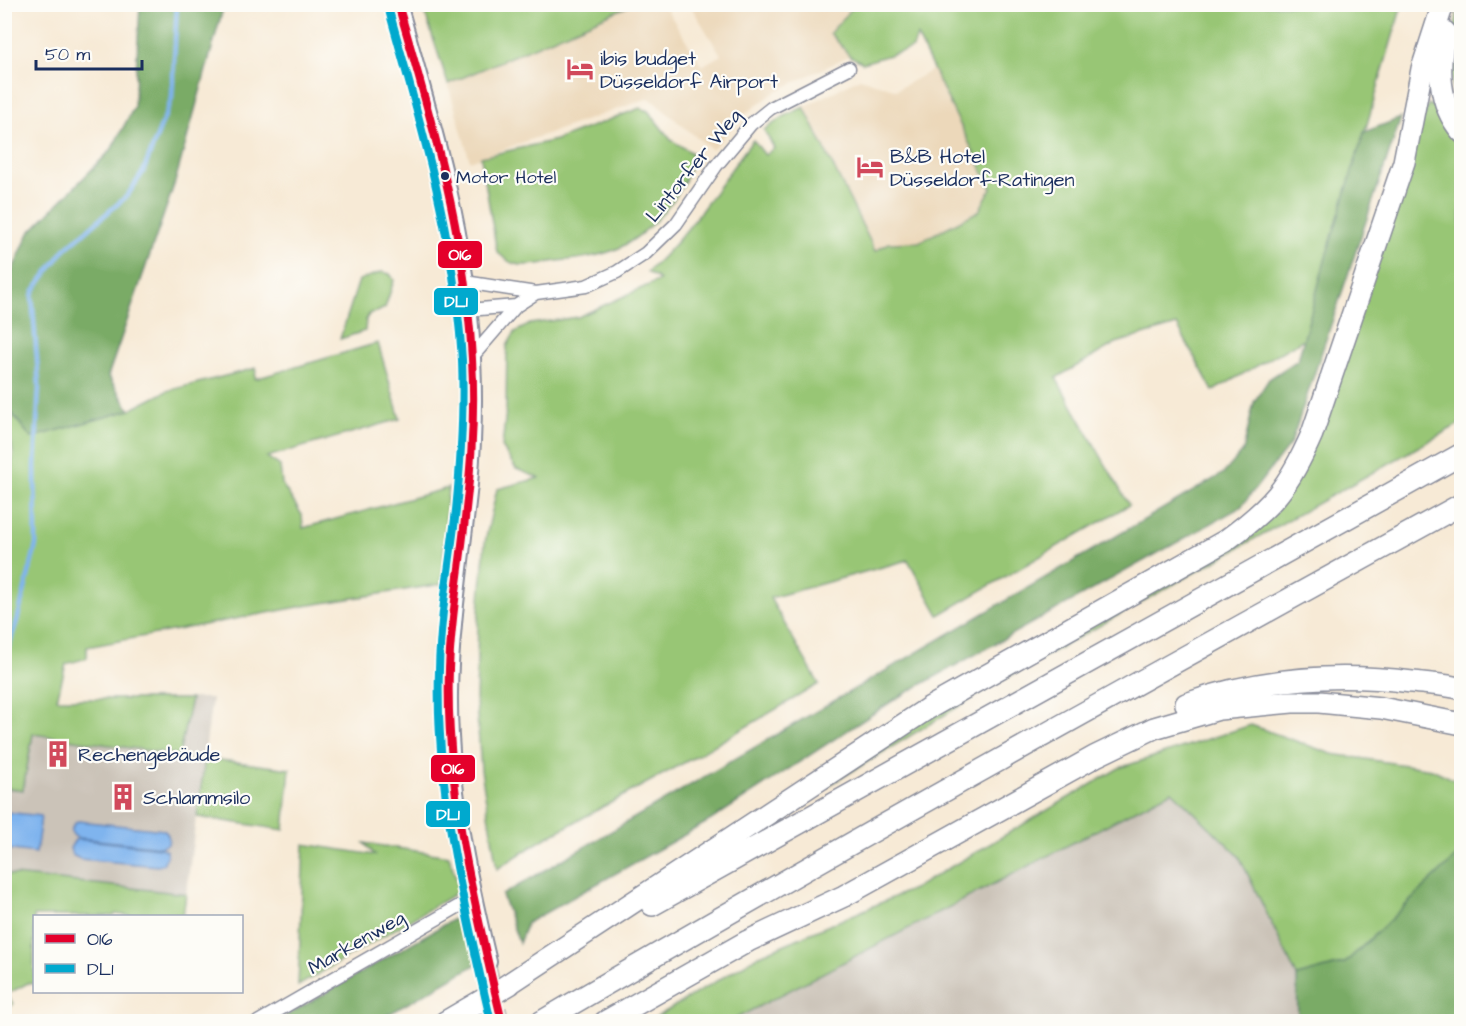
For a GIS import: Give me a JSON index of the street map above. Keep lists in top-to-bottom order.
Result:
{
  "streets": {
    "street": ["Lintorfer Weg", "Markenweg"]
  },
  "places": {
    "hotel": ["ibis budget Düsseldorf Airport", "B&B Hotel Düsseldorf-Ratingen"],
    "other": ["Motor Hotel"],
    "building": ["Rechengebäude", "Schlammsilo"]
  },
  "lines": ["transit line O16", "transit line DL1"],
  "legend": ["O16", "DL1"],
  "scale_bar": "50 m"
}
